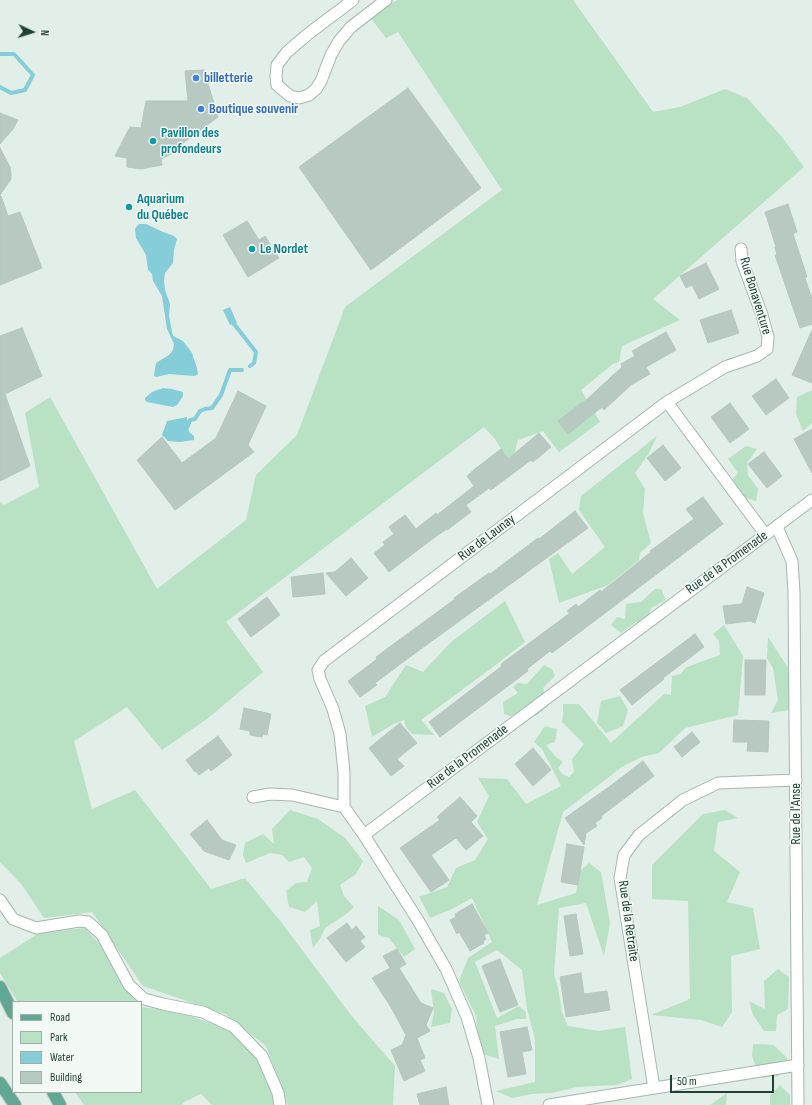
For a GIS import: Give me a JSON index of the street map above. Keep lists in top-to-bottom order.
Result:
{
  "streets": {
    "street": [
      "Rue Bonaventure",
      "Rue de Launay",
      "Rue de la Promenade",
      "Rue de l'Anse",
      "Rue de la Retraite"
    ]
  },
  "crossings": [
    ["Rue Bonaventure", "Rue de Launay"],
    ["Rue de la Promenade", "Rue de l'Anse"],
    ["Rue de l'Anse", "Rue de la Retraite"]
  ],
  "places": [
    "billetterie",
    "Boutique souvenir",
    "Pavillon des profondeurs",
    "Aquarium du Québec",
    "Le Nordet"
  ],
  "legend": [
    "Road",
    "Park",
    "Water",
    "Building"
  ],
  "scale_bar": "50 m",
  "north": "right"
}
